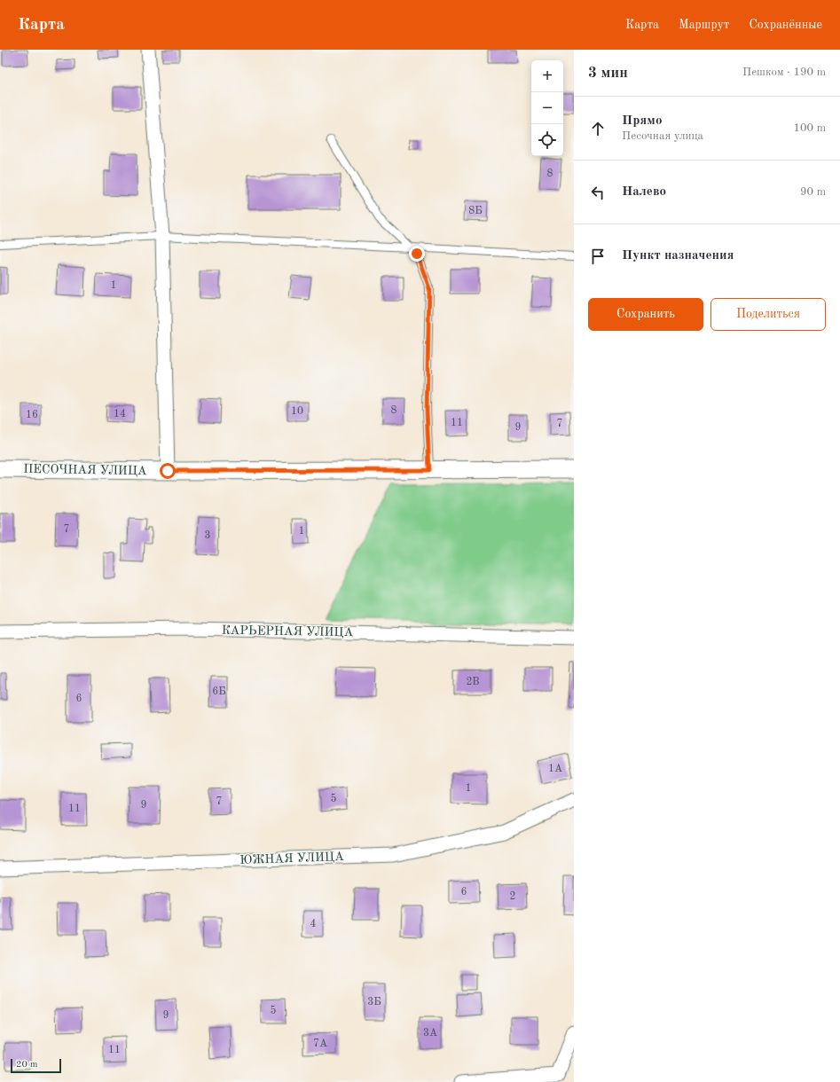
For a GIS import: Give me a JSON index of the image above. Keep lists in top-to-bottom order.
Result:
{
  "streets": {
    "street": ["ПЕСОЧНАЯ УЛИЦА", "КАРЬЕРНАЯ УЛИЦА", "ЮЖНАЯ УЛИЦА"]
  },
  "house_numbers": [
    "8",
    "8Б",
    "1",
    "8",
    "10",
    "14",
    "16",
    "11",
    "7",
    "9",
    "7",
    "1",
    "3",
    "2В",
    "6Б",
    "6",
    "1А",
    "1",
    "5",
    "7",
    "9",
    "11",
    "6",
    "2",
    "4",
    "3Б",
    "5",
    "9",
    "3А",
    "7А",
    "11"
  ],
  "scale_bar": "20 m",
  "page": {
    "header": "Карта",
    "nav": ["Карта", "Маршрут", "Сохранённые"],
    "heading": ["3 мин", "Пешком · 190 m"],
    "map_buttons": ["+", "−"],
    "list": [
      ["Прямо", "Песочная улица", "100 m"],
      ["Налево", "90 m"],
      "Пункт назначения"
    ],
    "buttons": ["Сохранить", "Поделиться"],
    "scale": "20 m"
  }
}
